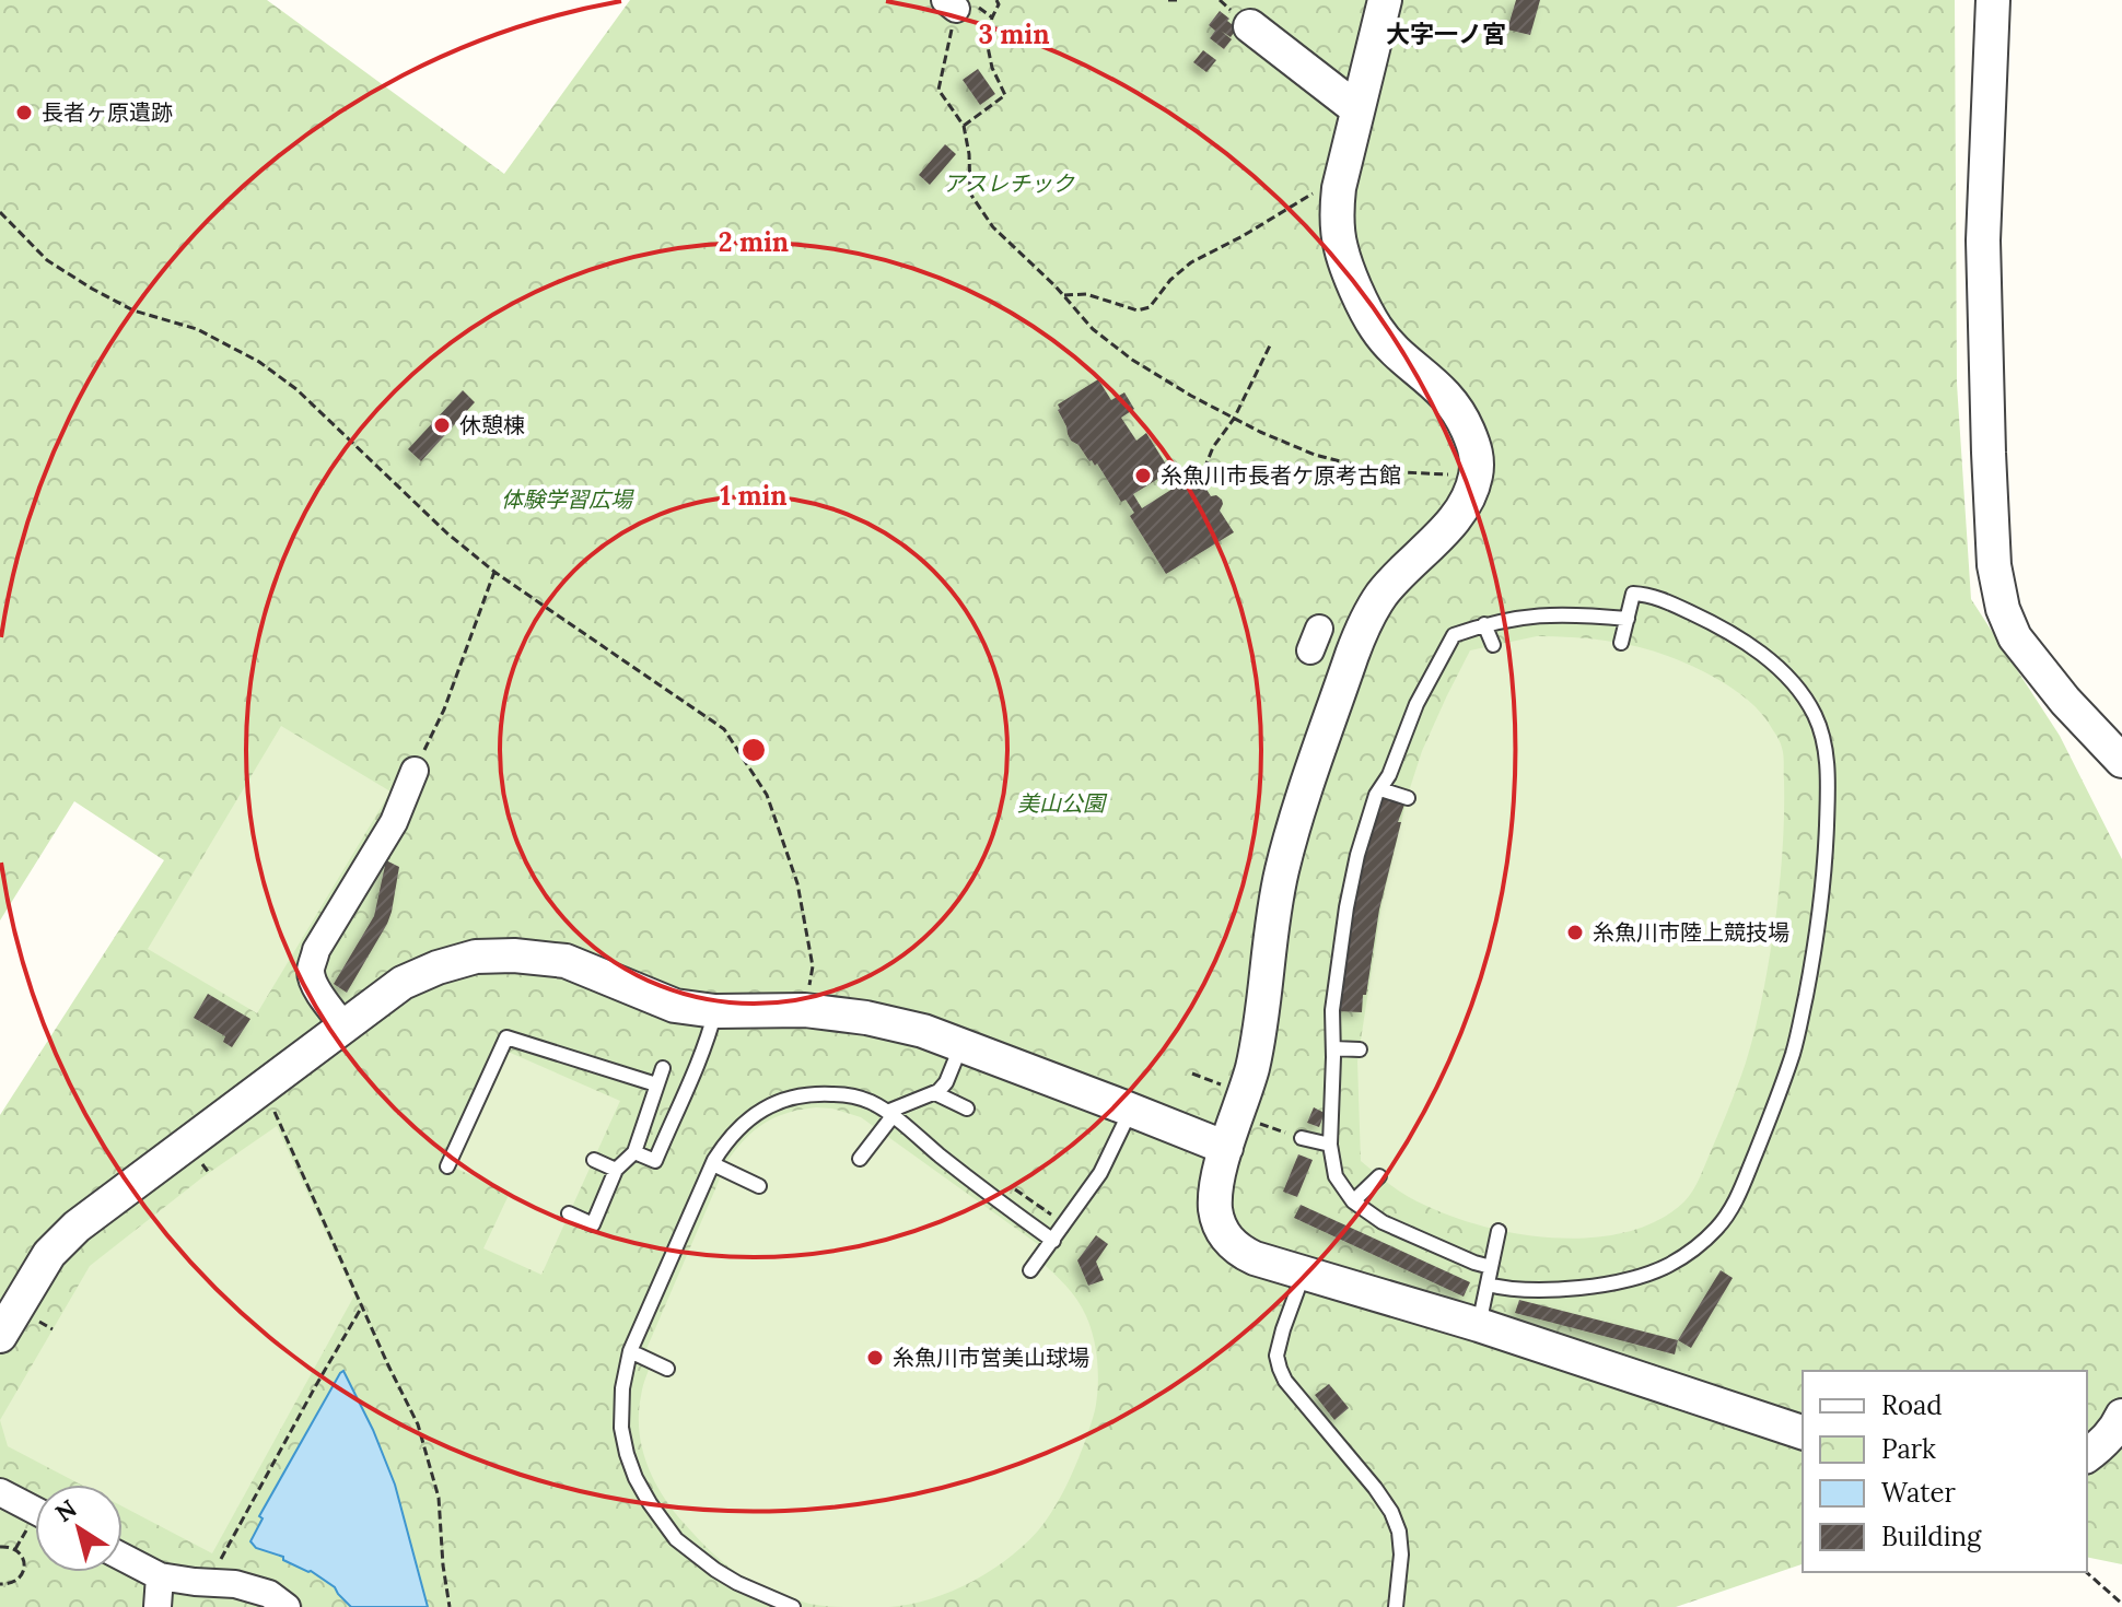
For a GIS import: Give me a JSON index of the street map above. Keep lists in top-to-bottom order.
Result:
{
  "districts": ["大字一ノ宮"],
  "parks": ["アスレチック", "体験学習広場", "美山公園"],
  "places": [
    "長者ヶ原遺跡",
    "休憩棟",
    "糸魚川市長者ケ原考古館",
    "糸魚川市陸上競技場",
    "糸魚川市営美山球場"
  ],
  "legend": [
    "Road",
    "Park",
    "Water",
    "Building"
  ],
  "north": "top left",
  "rings": ["3 min", "2 min", "1 min"]
}
